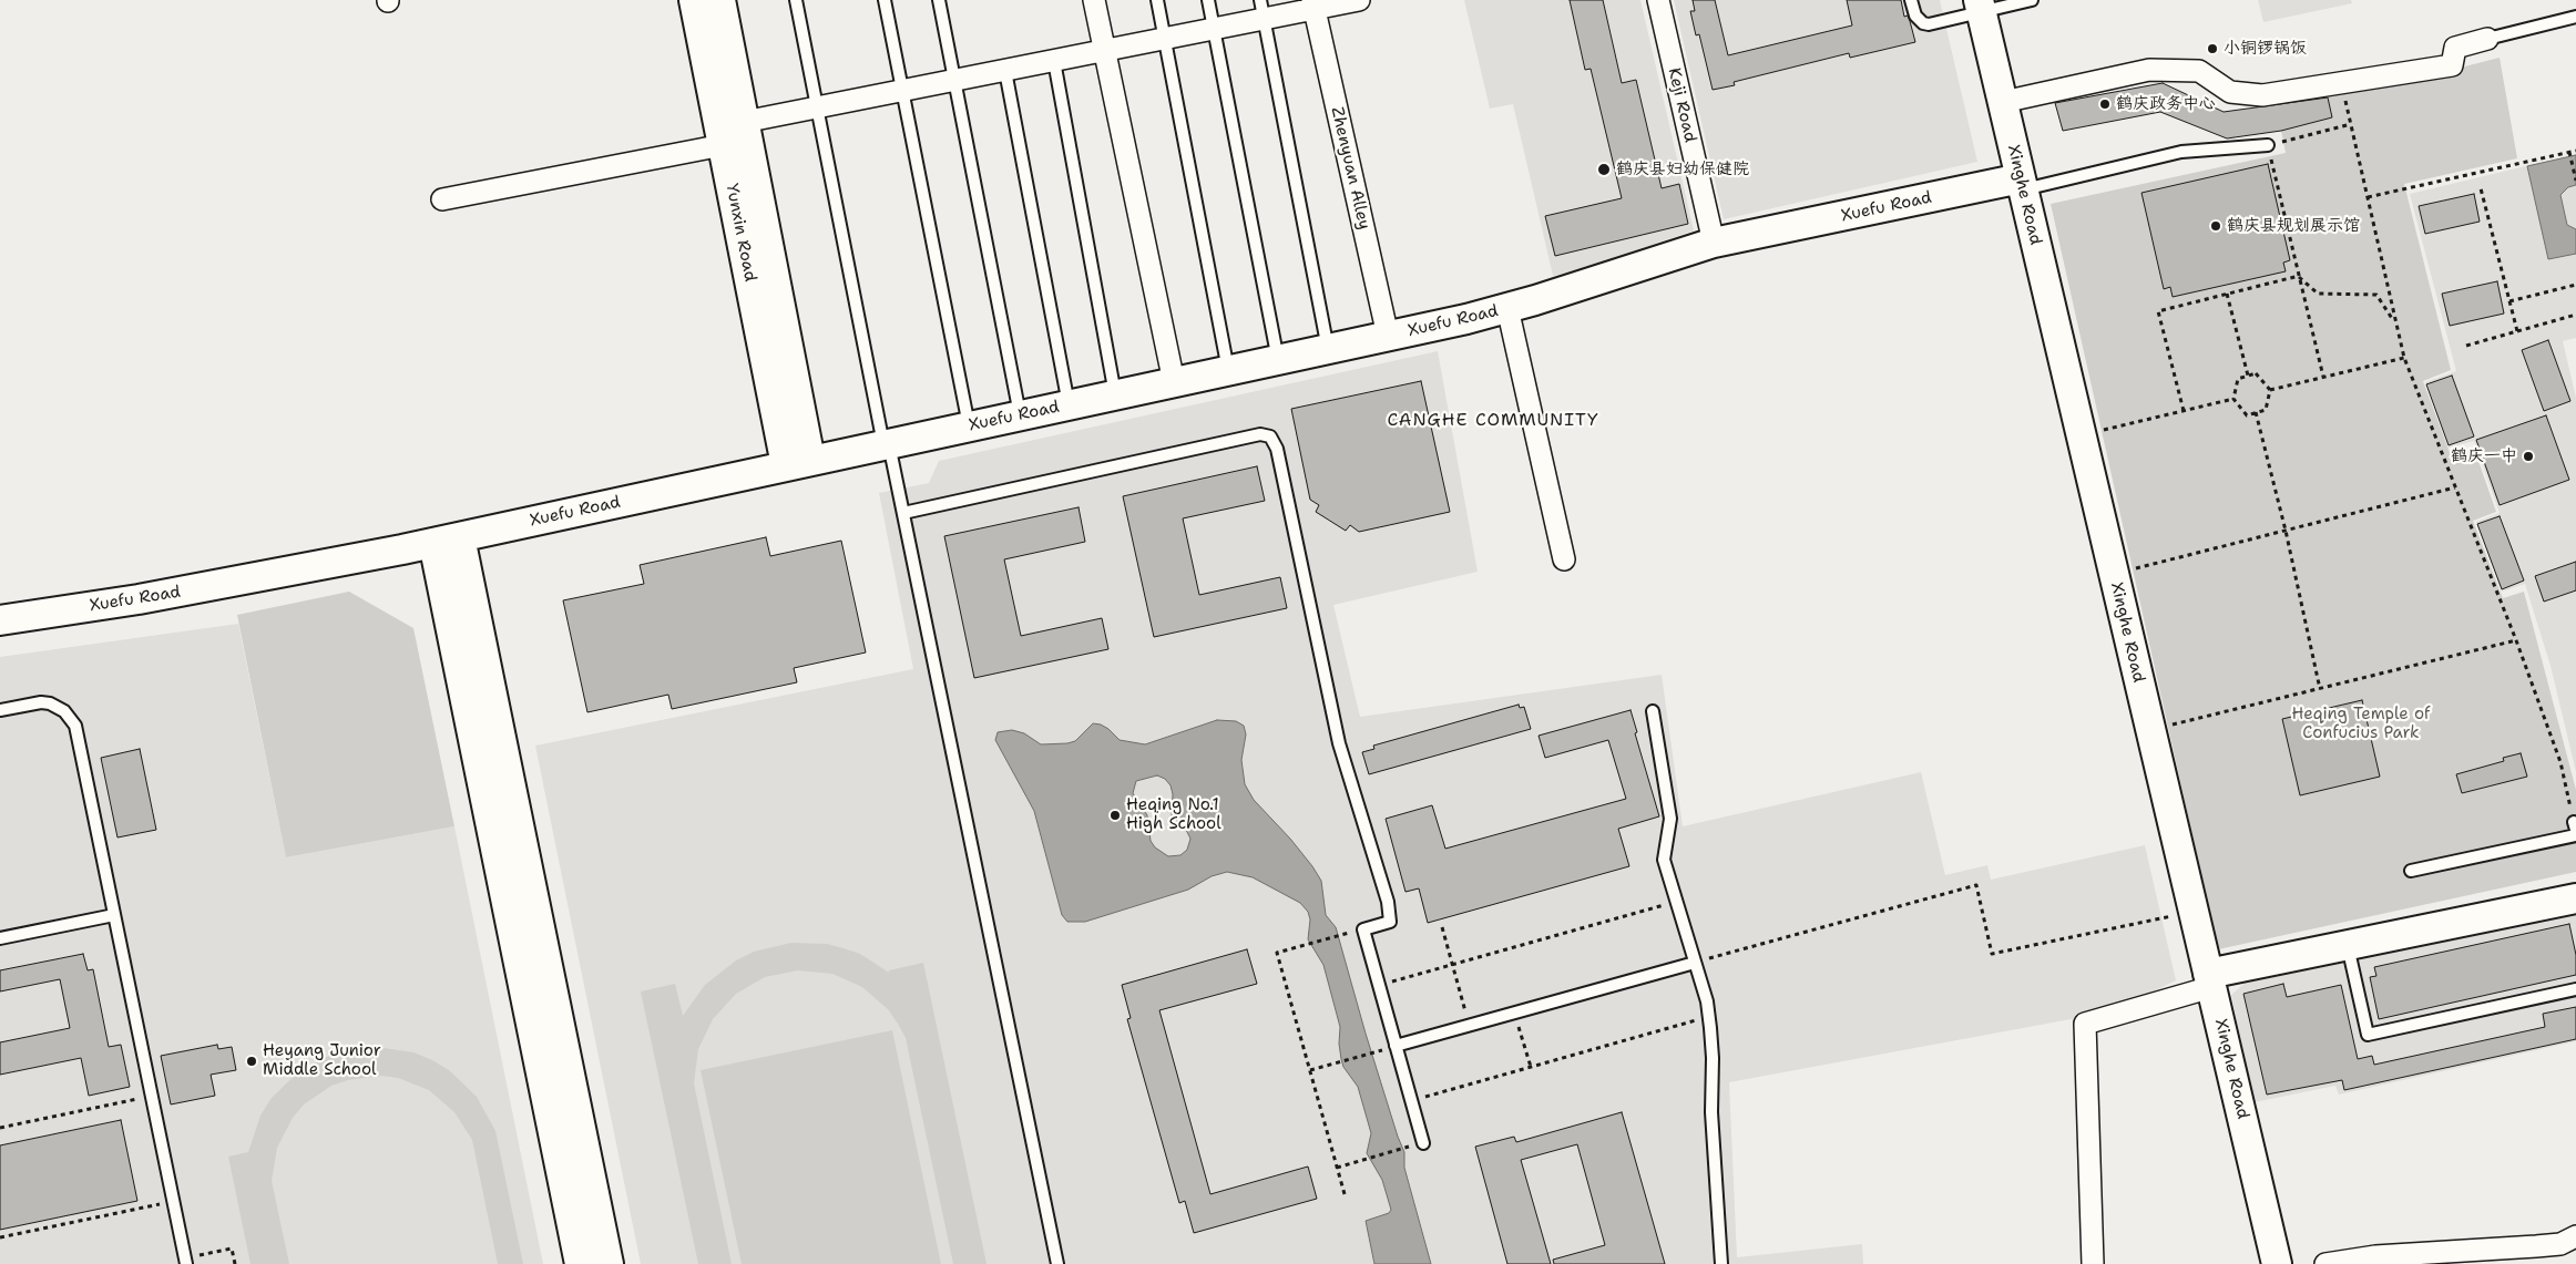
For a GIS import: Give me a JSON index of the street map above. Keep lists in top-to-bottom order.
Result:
{
  "streets": {
    "street": [
      "Keji Road",
      "Zhenyuan Alley",
      "Xinghe Road",
      "Xuefu Road",
      "Yunxin Road"
    ]
  },
  "crossings": [
    ["Keji Road", "Xuefu Road"],
    ["Zhenyuan Alley", "Xuefu Road"],
    ["Xinghe Road", "Xuefu Road"],
    ["Xuefu Road", "Yunxin Road"]
  ],
  "districts": ["CANGHE COMMUNITY"],
  "parks": ["Heqing Temple of Confucius Park"],
  "places": [
    "小铜锣锅饭",
    "鹤庆政务中心",
    "鹤庆县妇幼保健院",
    "鹤庆县规划展示馆",
    "鹤庆一中",
    "Heqing No.1 High School",
    "Heyang Junior Middle School"
  ]
}
